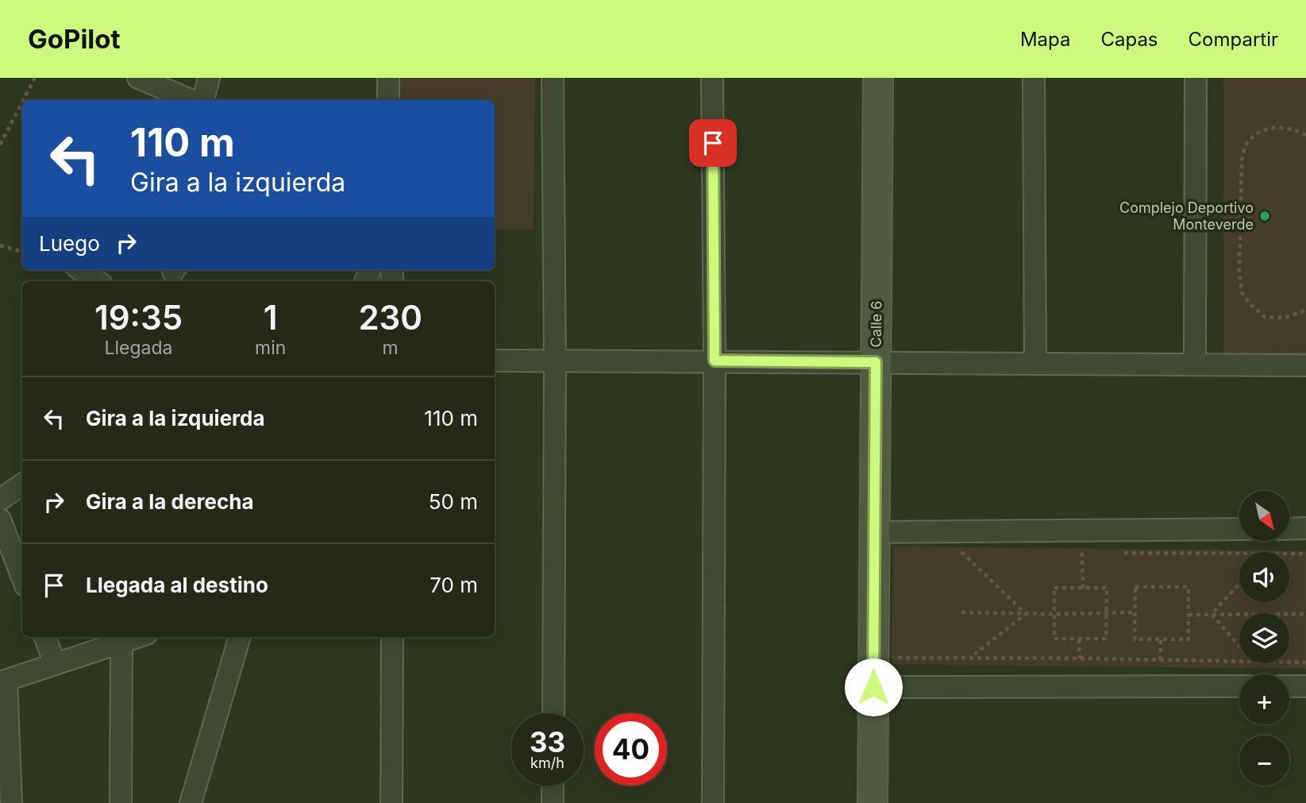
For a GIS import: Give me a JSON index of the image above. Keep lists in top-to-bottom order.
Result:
{
  "streets": {
    "street": ["Calle 6"]
  },
  "places": ["Complejo Deportivo Monteverde"],
  "north": "bottom right",
  "page": {
    "header": "GoPilot",
    "nav": ["Mapa", "Capas", "Compartir"],
    "turn": ["110 m", "Gira a la izquierda"],
    "then": "Luego",
    "eta": [
      "19:35",
      "Llegada",
      "1",
      "min",
      "230",
      "m"
    ],
    "list": [
      {
        "name": "Gira a la izquierda",
        "value": "110 m"
      },
      {
        "name": "Gira a la derecha",
        "value": "50 m"
      },
      {
        "name": "Llegada al destino",
        "value": "70 m"
      }
    ],
    "map_buttons": ["+", "−"],
    "speed": "33 km/h",
    "limit": "40"
  }
}
